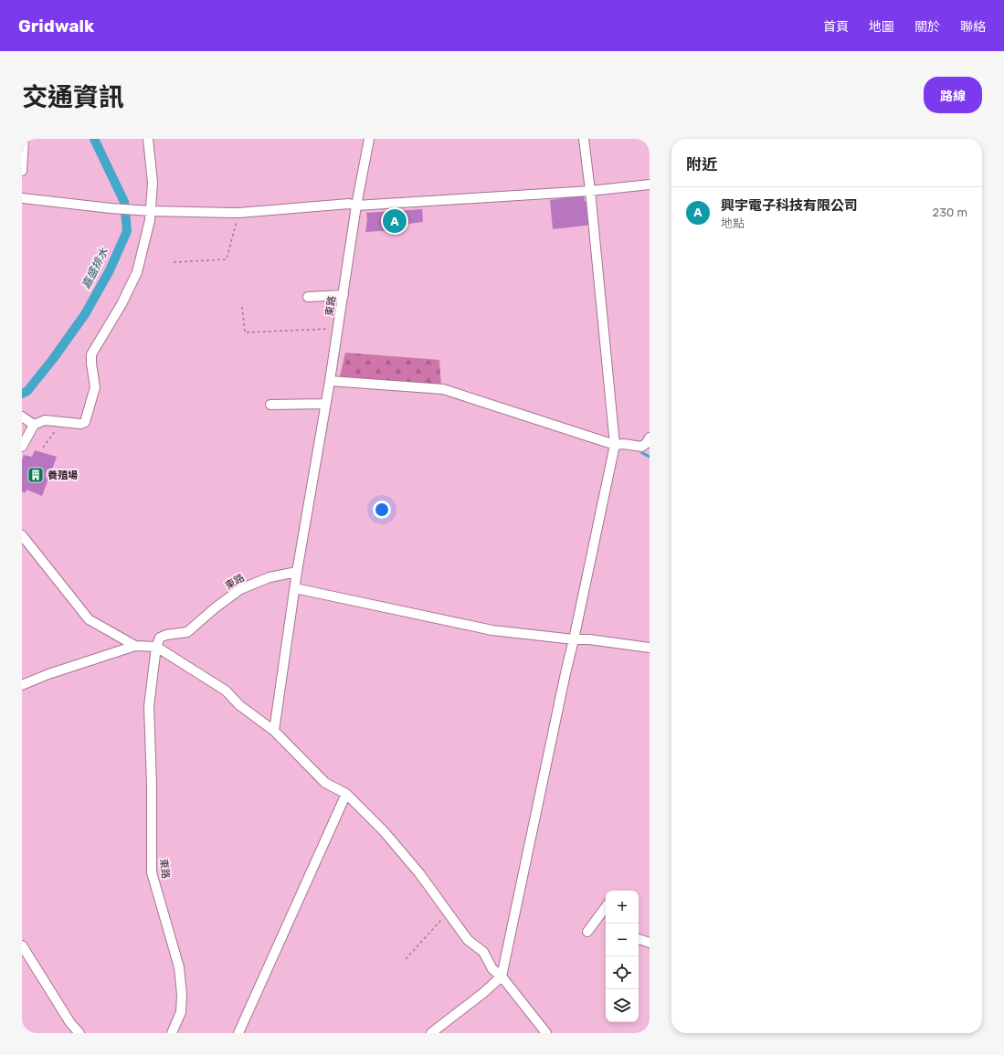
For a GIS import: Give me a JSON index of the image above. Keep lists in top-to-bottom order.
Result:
{
  "streets": {
    "lane": ["東路"]
  },
  "water": ["嘉盛排水"],
  "places": {
    "building": ["養殖場"]
  },
  "page": {
    "header": "Gridwalk",
    "nav": [
      "首頁",
      "地圖",
      "關於",
      "聯絡"
    ],
    "title": "交通資訊",
    "buttons": "路線",
    "heading": "附近",
    "list": [
      {
        "mark": "A",
        "name": "興宇電子科技有限公司",
        "note": "地點",
        "value": "230 m"
      }
    ],
    "pins": "A",
    "map_buttons": ["+", "−"]
  }
}
